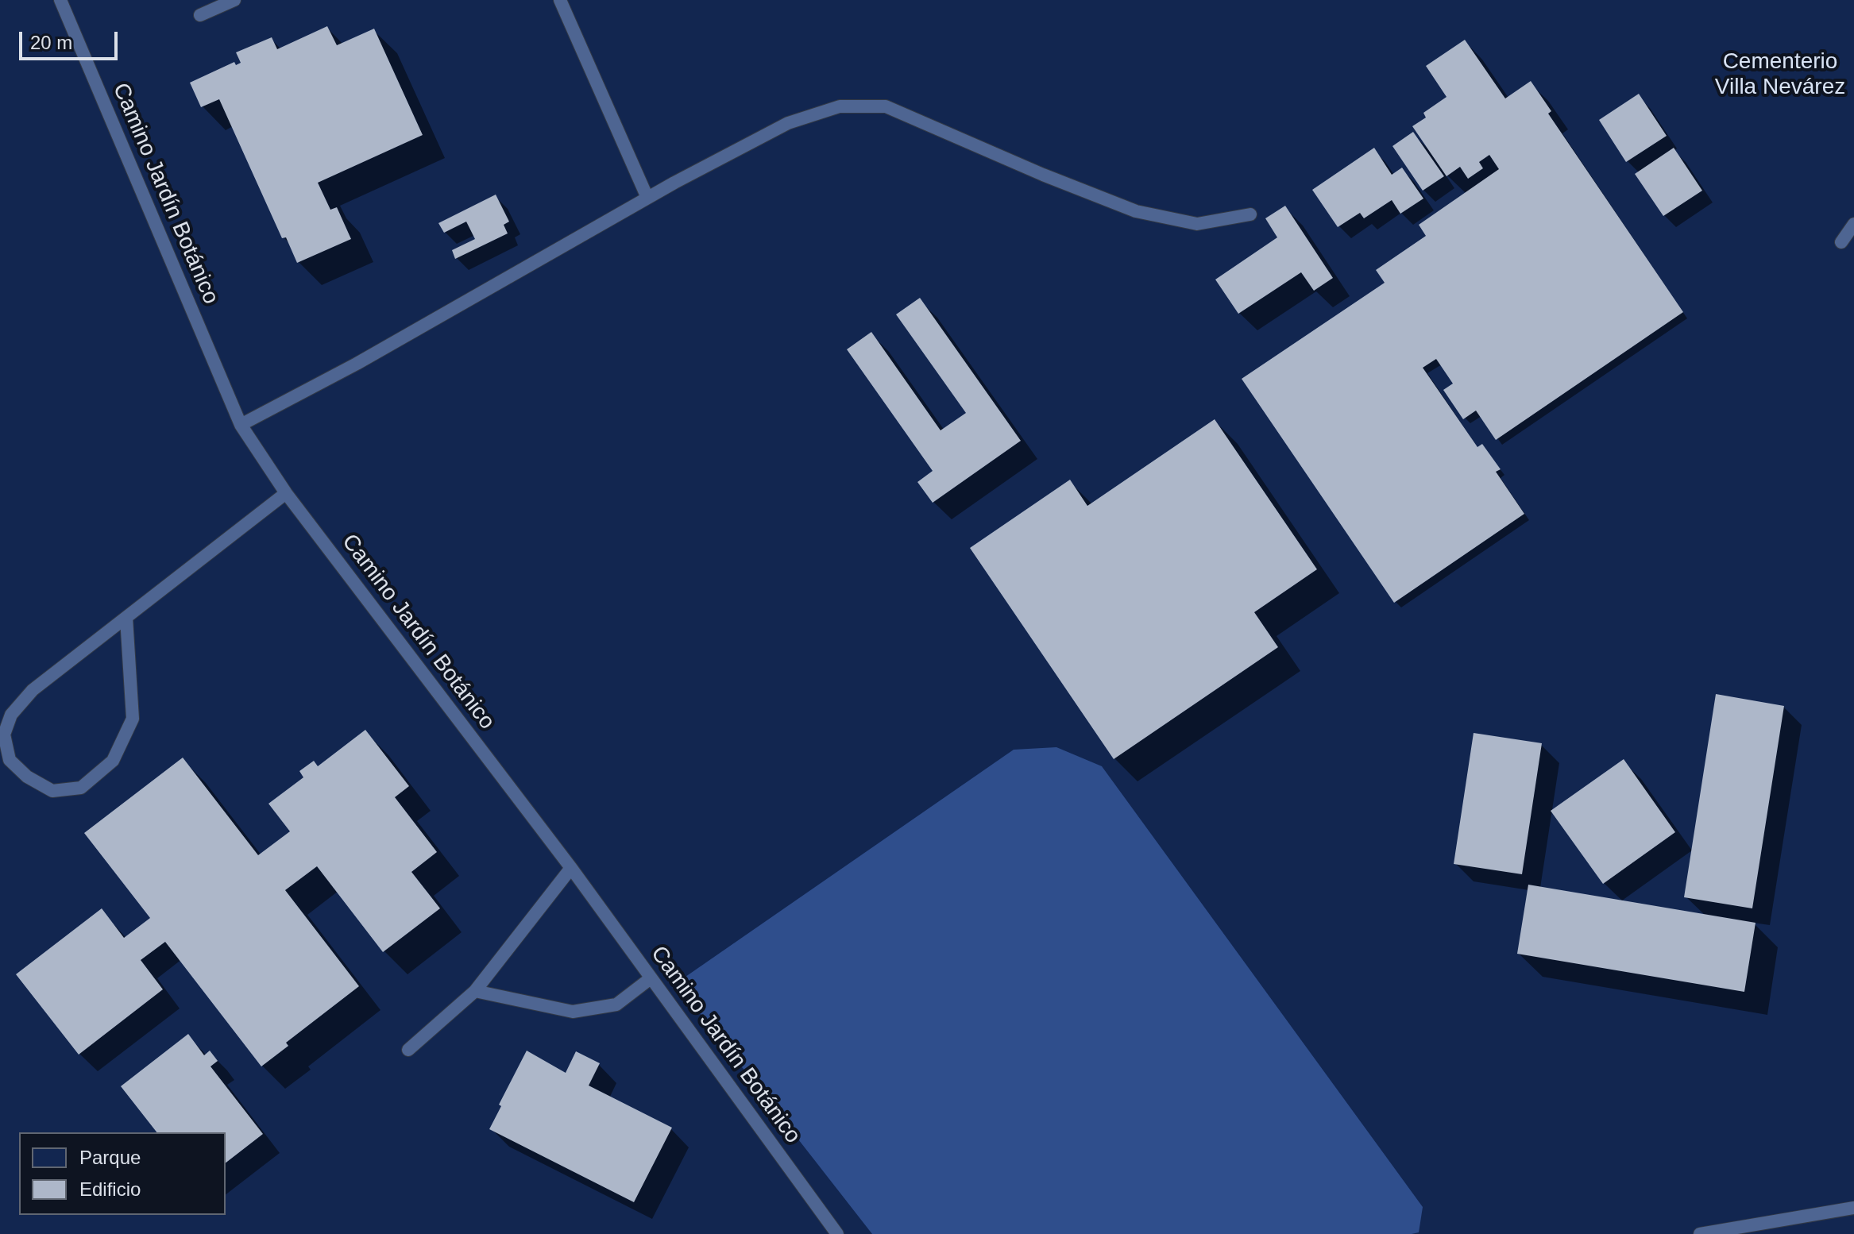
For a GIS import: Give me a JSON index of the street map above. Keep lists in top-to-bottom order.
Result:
{
  "streets": {
    "lane": ["Camino Jardín Botánico"]
  },
  "parks": ["Cementerio Villa Nevárez"],
  "legend": ["Parque", "Edificio"],
  "scale_bar": "20 m"
}
